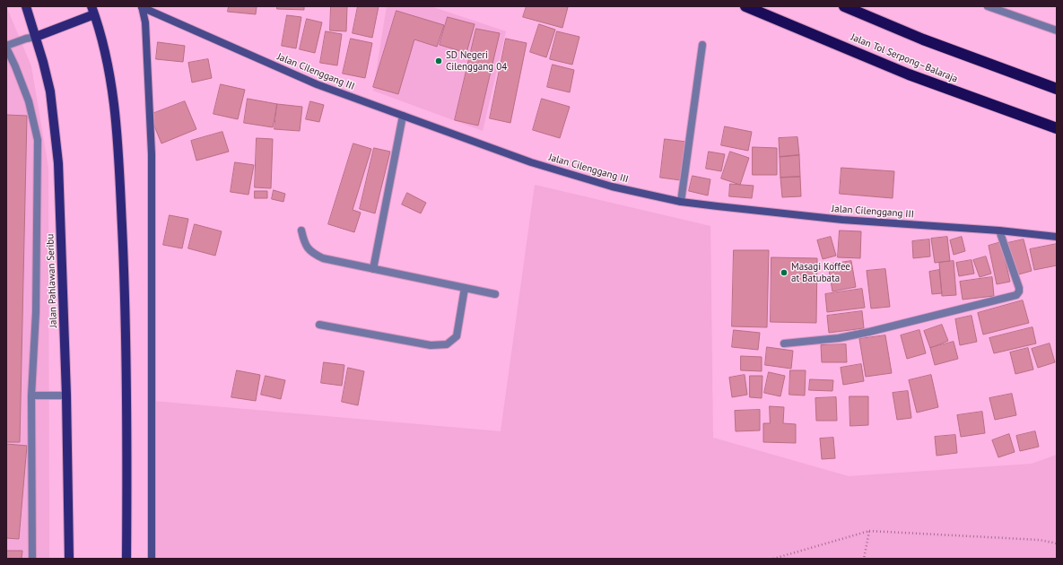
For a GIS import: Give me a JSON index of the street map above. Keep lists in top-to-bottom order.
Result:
{
  "streets": {
    "highway": ["Jalan Tol Serpong–Balaraja"],
    "main road": ["Jalan Pahlawan Seribu"],
    "street": ["Jalan Cilenggang III"]
  },
  "places": ["SD Negeri Cilenggang 04", "Masagi Koffee at Batubata"]
}
